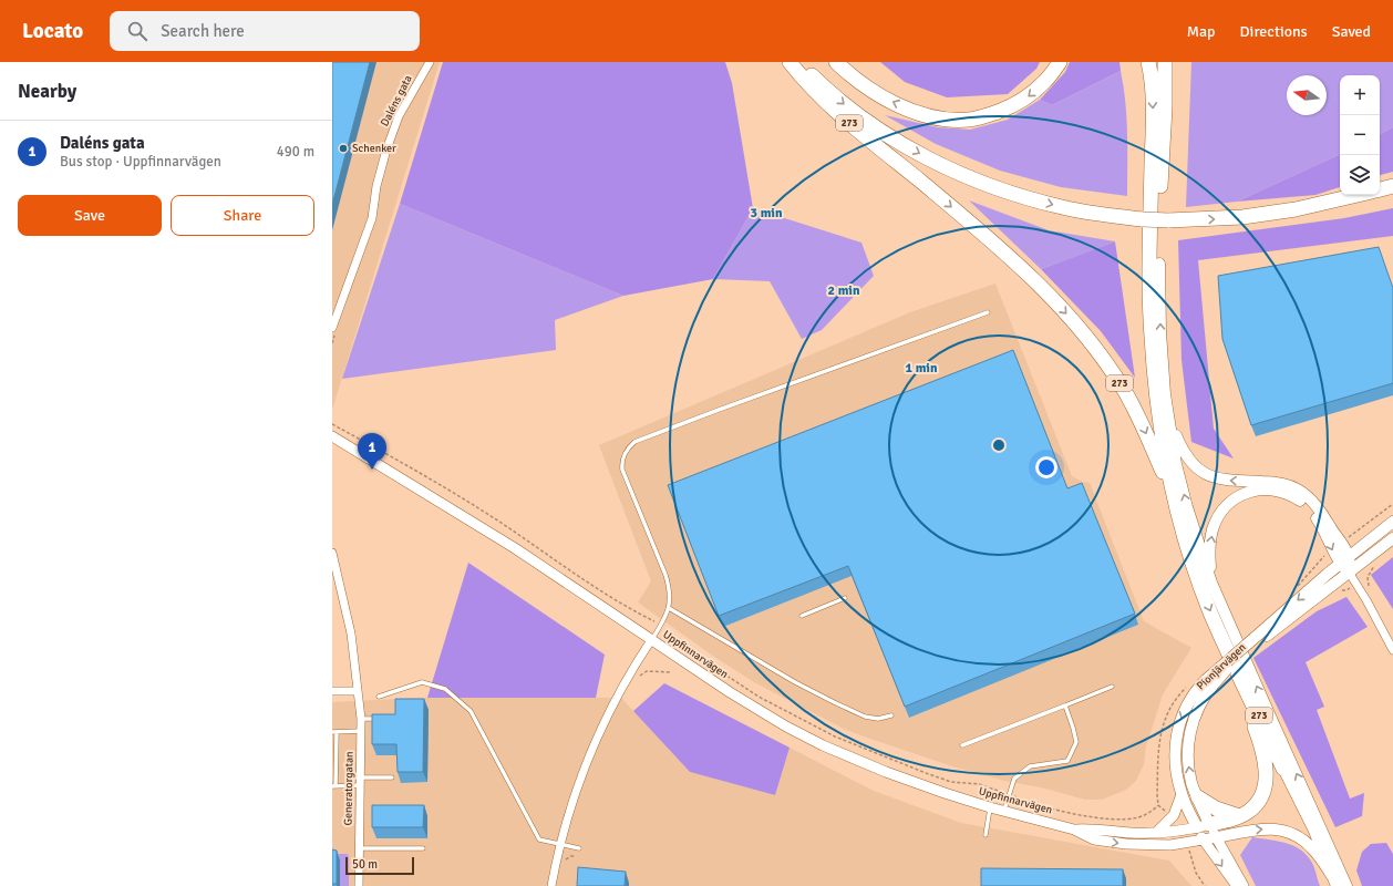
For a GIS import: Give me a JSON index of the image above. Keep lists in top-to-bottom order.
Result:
{
  "streets": {
    "highway": ["273"],
    "main road": ["Pionjärvägen"],
    "street": ["Daléns gata", "Uppfinnarvägen", "Generatorgatan"]
  },
  "crossings": [
    ["273", "Pionjärvägen"],
    ["Uppfinnarvägen", "Pionjärvägen"]
  ],
  "places": ["Schenker"],
  "scale_bar": "50 m",
  "north": "left",
  "page": {
    "header": "Locato",
    "search": "Search here",
    "nav": ["Map", "Directions", "Saved"],
    "heading": "Nearby",
    "map_buttons": ["+", "−"],
    "list": [
      {
        "mark": "1",
        "name": "Daléns gata",
        "note": "Bus stop · Uppfinnarvägen",
        "value": "490 m"
      }
    ],
    "buttons": ["Save", "Share"],
    "pins": "1",
    "scale": "50 m"
  },
  "rings": ["3 min", "2 min", "1 min"]
}
